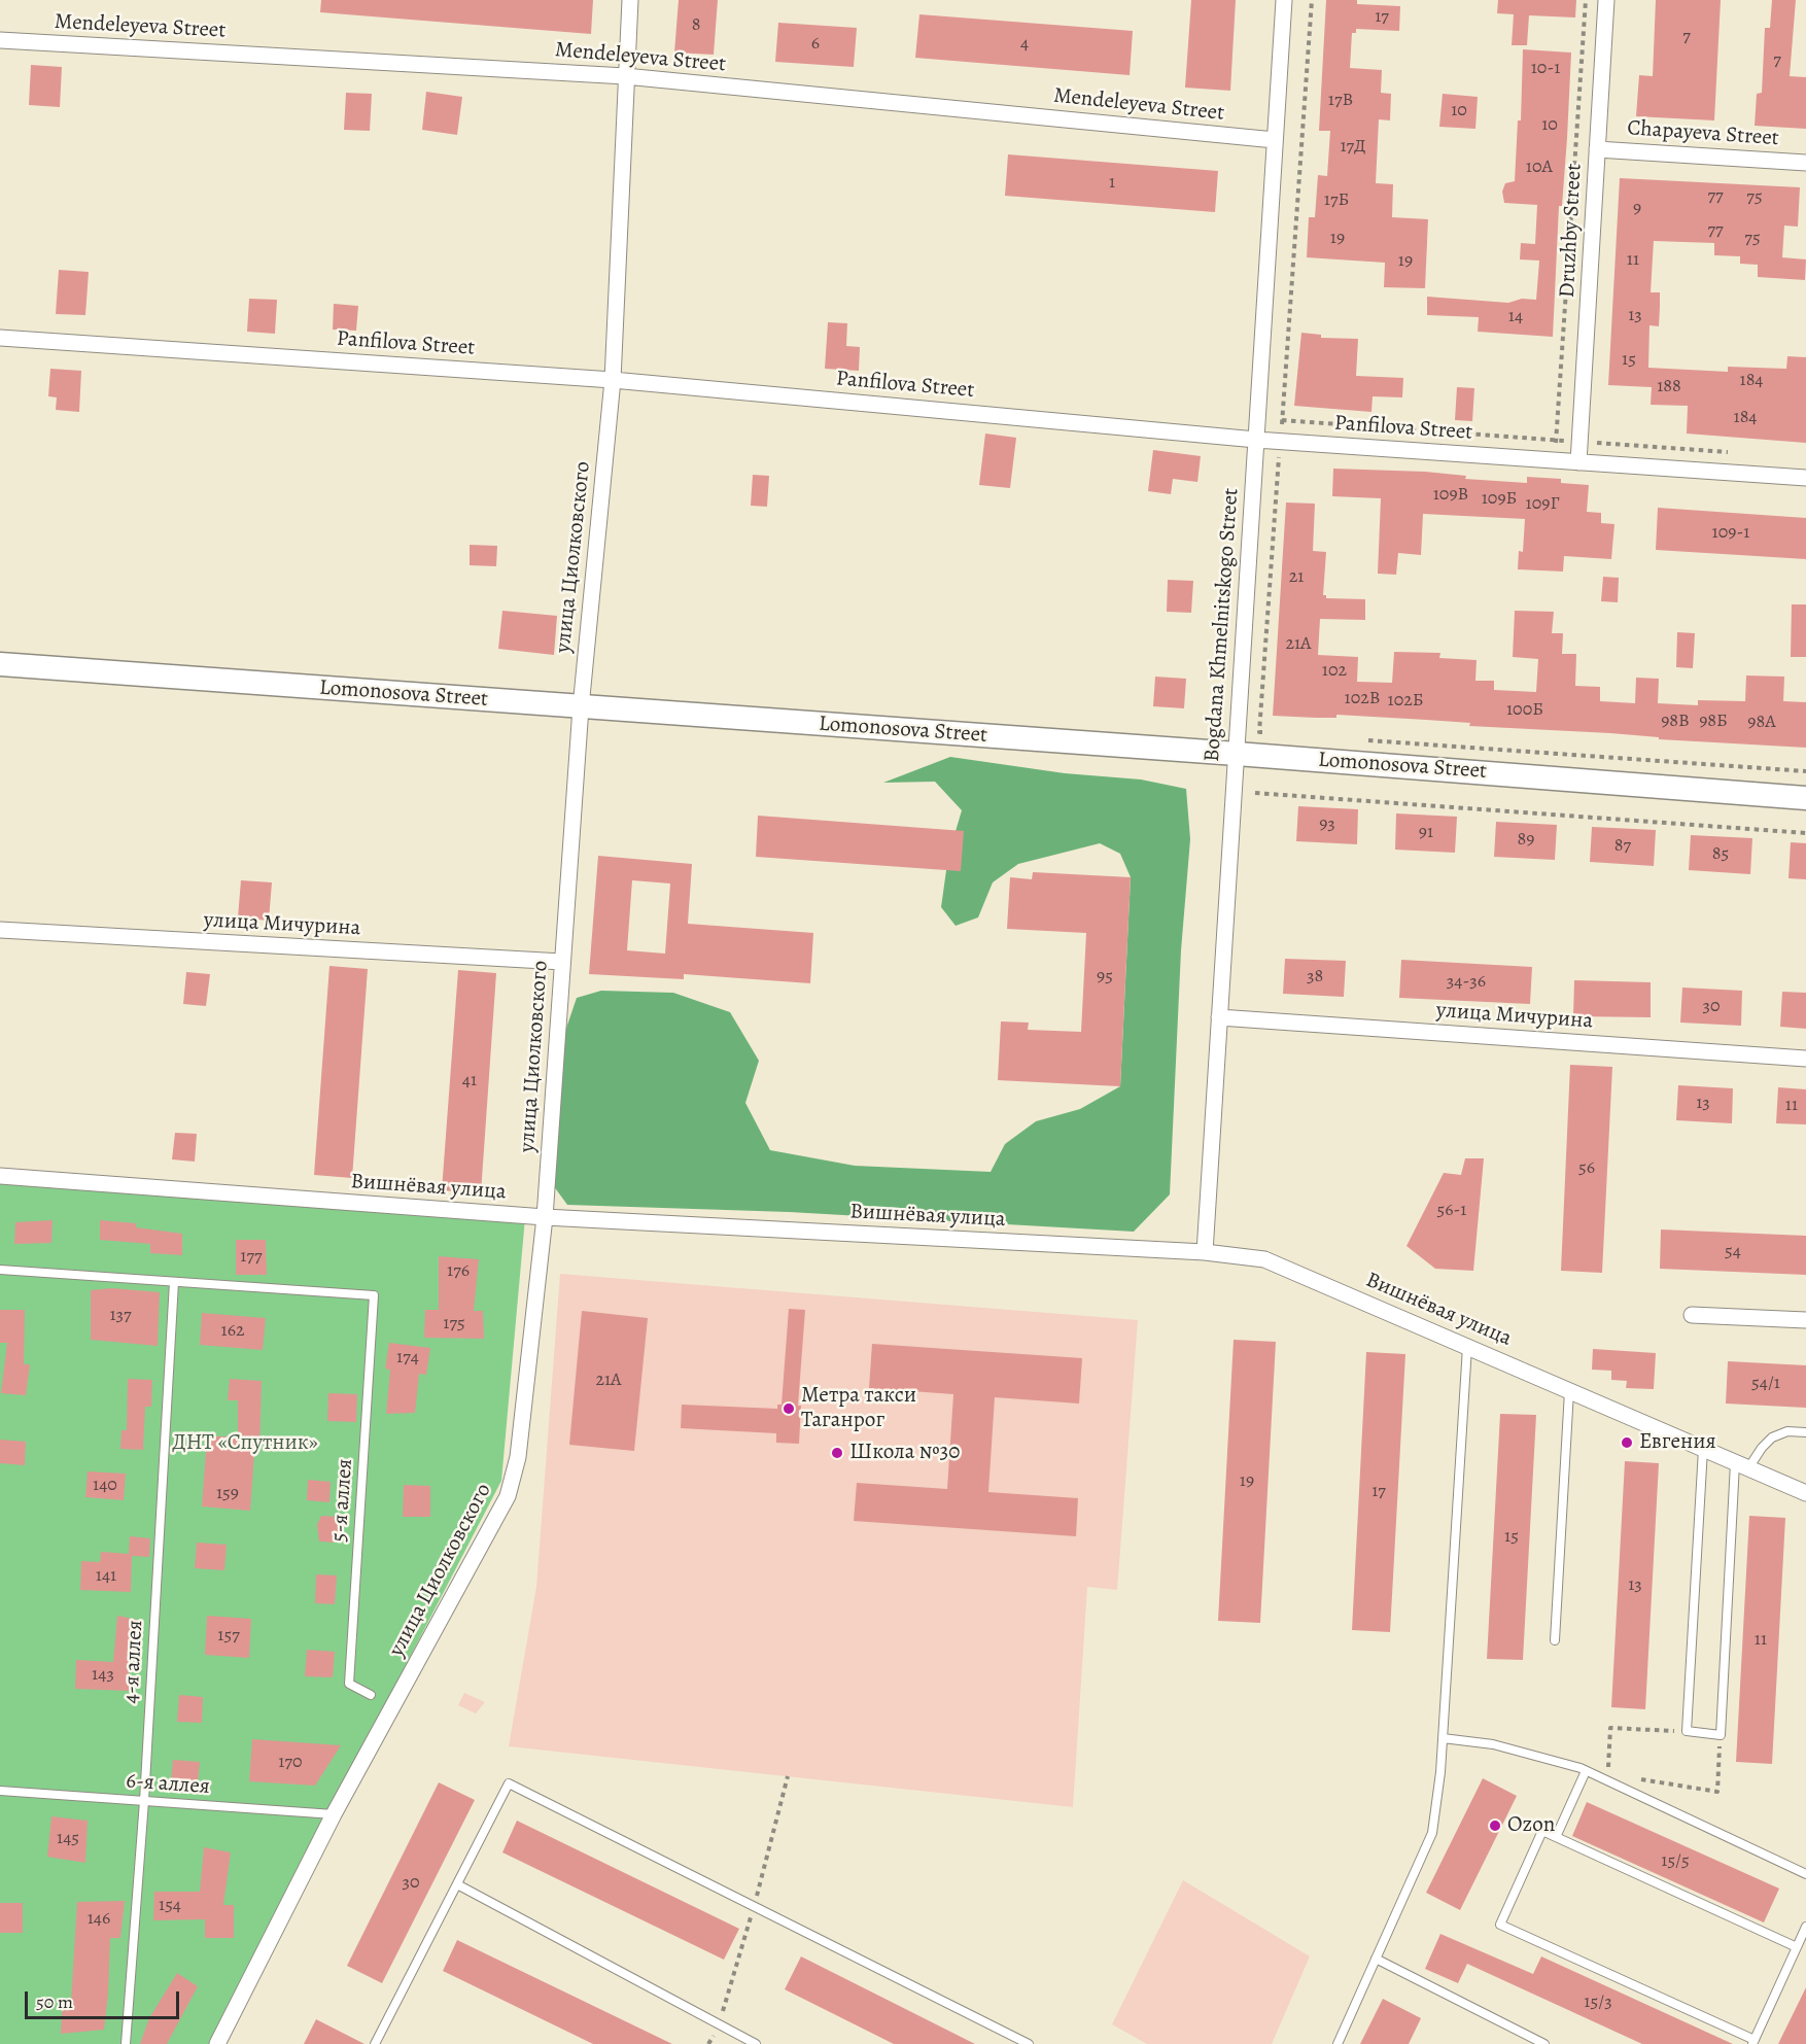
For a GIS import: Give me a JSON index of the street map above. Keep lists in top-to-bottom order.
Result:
{
  "streets": {
    "street": [
      "Mendeleyeva Street",
      "Chapayeva Street",
      "Druzhby Street",
      "Panfilova Street",
      "улица Циолковского",
      "Bogdana Khmelnitskogo Street",
      "Lomonosova Street",
      "улица Мичурина",
      "Вишнёвая улица"
    ],
    "lane": ["5-я аллея", "4-я аллея", "6-я аллея"]
  },
  "crossings": [
    ["Mendeleyeva Street", "улица Циолковского"],
    ["Mendeleyeva Street", "Bogdana Khmelnitskogo Street"],
    ["Chapayeva Street", "Druzhby Street"],
    ["Druzhby Street", "Panfilova Street"],
    ["Panfilova Street", "улица Циолковского"],
    ["Panfilova Street", "Bogdana Khmelnitskogo Street"],
    ["улица Циолковского", "Lomonosova Street"],
    ["улица Циолковского", "улица Мичурина"],
    ["улица Циолковского", "Вишнёвая улица"],
    ["улица Циолковского", "6-я аллея"],
    ["Bogdana Khmelnitskogo Street", "Lomonosova Street"],
    ["Bogdana Khmelnitskogo Street", "улица Мичурина"],
    ["Bogdana Khmelnitskogo Street", "Вишнёвая улица"],
    ["5-я аллея", "4-я аллея"],
    ["4-я аллея", "6-я аллея"]
  ],
  "parks": ["ДНТ «Спутник»"],
  "places": [
    "Метра такси Таганрог",
    "Евгения",
    "Школа №30",
    "Ozon"
  ],
  "house_numbers": [
    "17",
    "8",
    "7",
    "6",
    "4",
    "7",
    "10-1",
    "17В",
    "10",
    "10",
    "17Д",
    "10А",
    "1",
    "77",
    "75",
    "17Б",
    "9",
    "77",
    "19",
    "75",
    "11",
    "19",
    "13",
    "14",
    "15",
    "184",
    "188",
    "184",
    "109В",
    "109Б",
    "109Г",
    "109-1",
    "21",
    "21А",
    "102",
    "102В",
    "102Б",
    "100Б",
    "98В",
    "98Б",
    "98А",
    "93",
    "91",
    "89",
    "87",
    "85",
    "95",
    "38",
    "34-36",
    "30",
    "41",
    "13",
    "11",
    "56",
    "56-1",
    "54",
    "177",
    "176",
    "137",
    "175",
    "162",
    "174",
    "21А",
    "54/1",
    "19",
    "140",
    "17",
    "159",
    "15",
    "141",
    "13",
    "157",
    "11",
    "143",
    "170",
    "145",
    "15/5",
    "30",
    "154",
    "146",
    "15/3"
  ],
  "scale_bar": "50 m"
}
